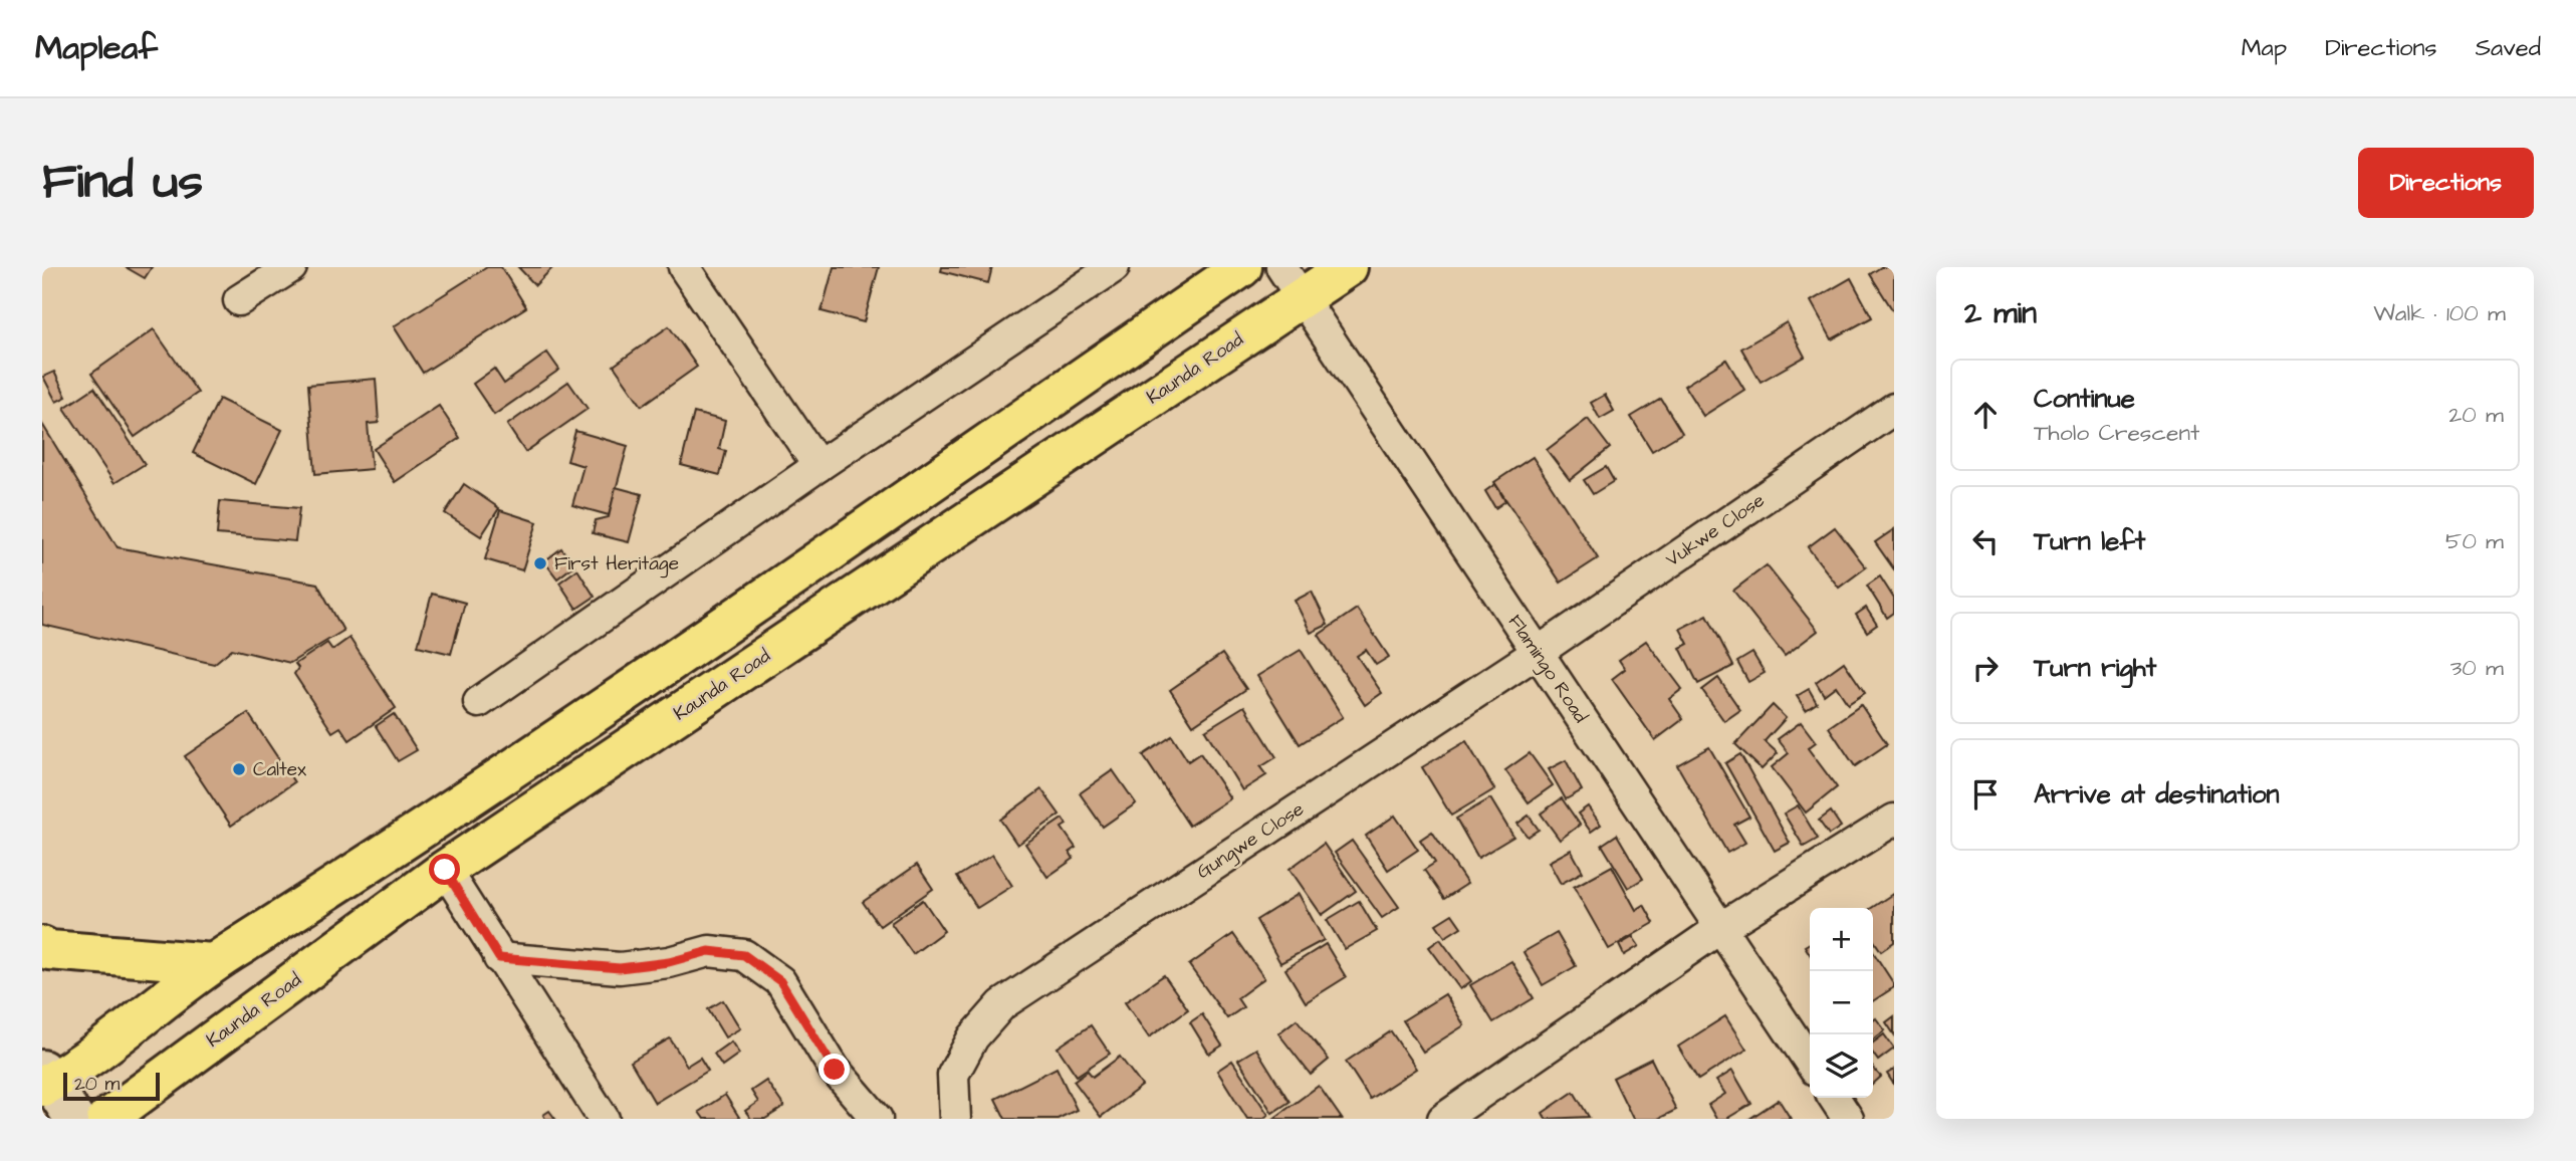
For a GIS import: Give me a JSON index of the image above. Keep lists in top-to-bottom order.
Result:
{
  "streets": {
    "main road": ["Kaunda Road"],
    "street": ["Vukwe Close", "Flamingo Road", "Gungwe Close"]
  },
  "crossings": [
    ["Kaunda Road", "Flamingo Road"],
    ["Vukwe Close", "Flamingo Road"],
    ["Vukwe Close", "Gungwe Close"],
    ["Flamingo Road", "Gungwe Close"]
  ],
  "places": ["First Heritage", "Caltex"],
  "scale_bar": "20 m",
  "page": {
    "header": "Mapleaf",
    "nav": ["Map", "Directions", "Saved"],
    "buttons": "Directions",
    "title": "Find us",
    "heading": ["2 min", "Walk · 100 m"],
    "list": [
      ["Continue", "Tholo Crescent", "20 m"],
      ["Turn left", "50 m"],
      ["Turn right", "30 m"],
      "Arrive at destination"
    ],
    "map_buttons": ["+", "−"],
    "scale": "20 m"
  }
}
